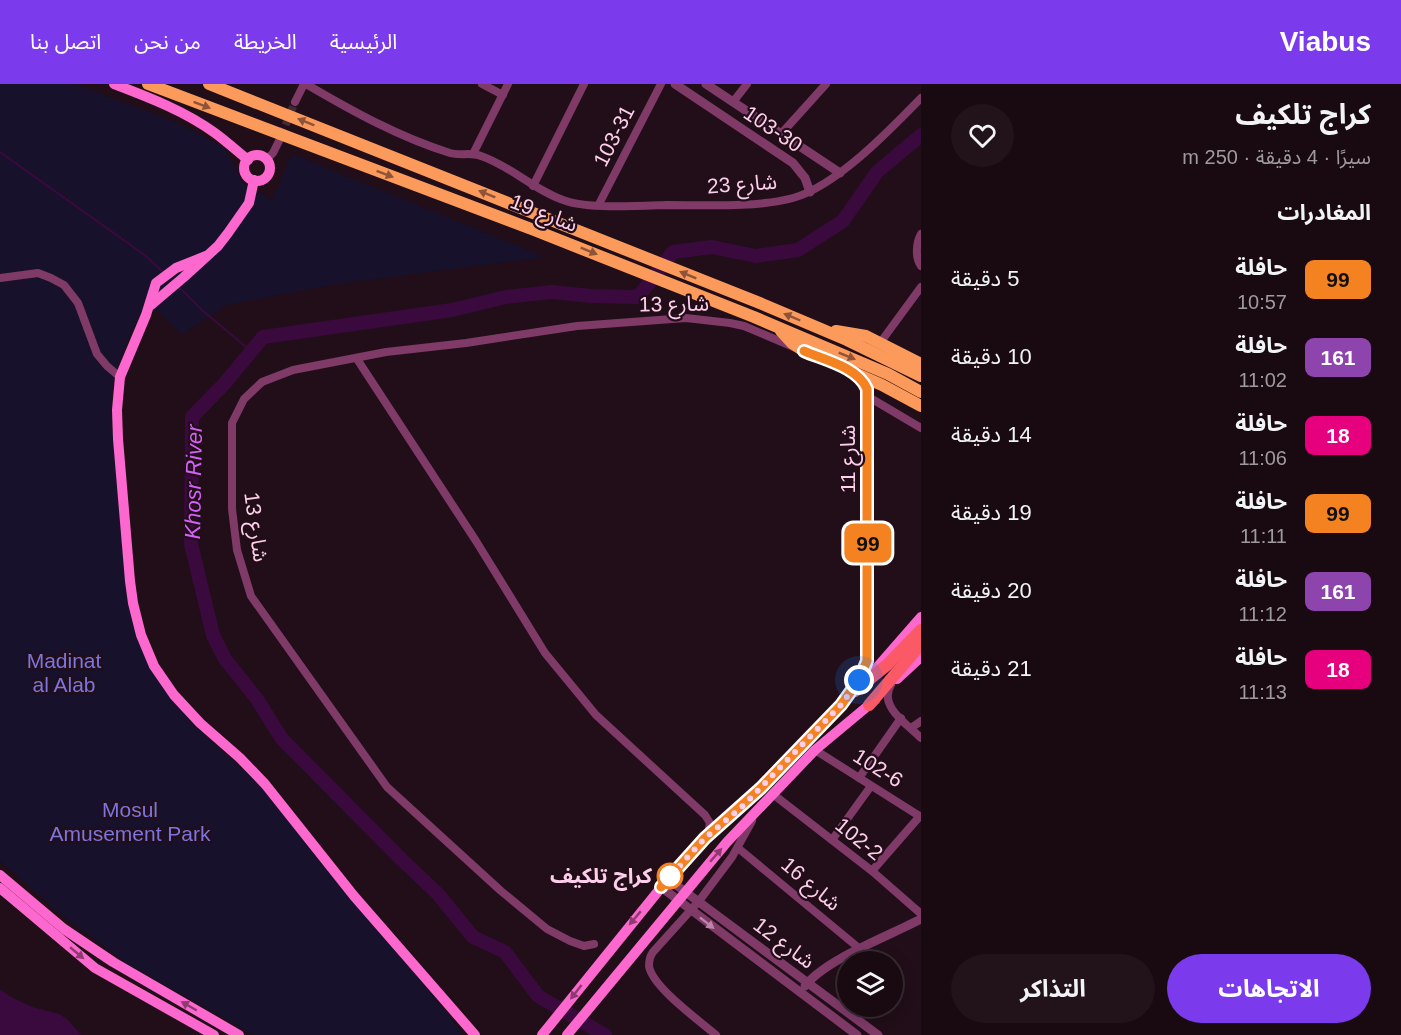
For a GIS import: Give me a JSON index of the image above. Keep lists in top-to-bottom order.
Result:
{
  "streets": {
    "highway": ["شارع 19"],
    "main road": ["شارع 11"],
    "street": [
      "103-30",
      "103-31",
      "شارع 23",
      "شارع 13",
      "102-6",
      "102-2",
      "شارع 16",
      "شارع 12"
    ]
  },
  "crossings": [
    ["103-30", "شارع 23"],
    ["103-31", "شارع 23"],
    ["شارع 11", "شارع 12"]
  ],
  "water": ["Khosr River"],
  "parks": ["Madinat al Alab", "Mosul Amusement Park"],
  "places": ["كراج تلكيف"],
  "lines": ["bus line 99"],
  "page": {
    "header": "Viabus",
    "nav": [
      "الرئيسية",
      "الخريطة",
      "من نحن",
      "اتصل بنا"
    ],
    "heading": [
      ["كراج تلكيف", "سيرًا · 4 دقيقة · 250 m"],
      "المغادرات"
    ],
    "on_map": "99",
    "list": [
      {
        "mark": "99",
        "name": "حافلة",
        "note": "10:57",
        "value": "5 دقيقة"
      },
      {
        "mark": "161",
        "name": "حافلة",
        "note": "11:02",
        "value": "10 دقيقة"
      },
      {
        "mark": "18",
        "name": "حافلة",
        "note": "11:06",
        "value": "14 دقيقة"
      },
      {
        "mark": "99",
        "name": "حافلة",
        "note": "11:11",
        "value": "19 دقيقة"
      },
      {
        "mark": "161",
        "name": "حافلة",
        "note": "11:12",
        "value": "20 دقيقة"
      },
      {
        "mark": "18",
        "name": "حافلة",
        "note": "11:13",
        "value": "21 دقيقة"
      }
    ],
    "buttons": ["الاتجاهات", "التذاكر"]
  }
}
